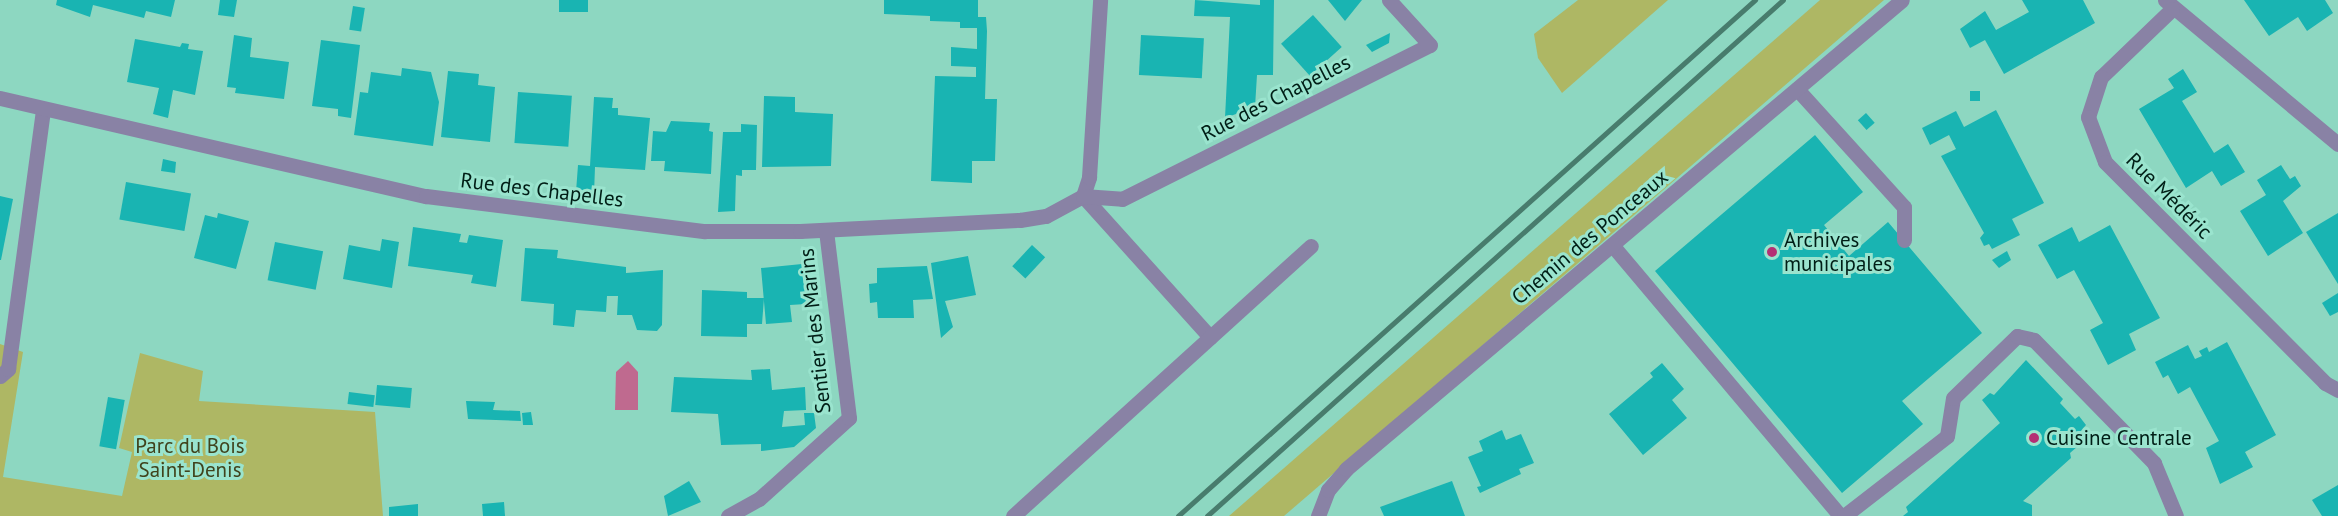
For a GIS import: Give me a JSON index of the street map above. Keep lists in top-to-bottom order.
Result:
{
  "streets": {
    "street": [
      "Rue des Chapelles",
      "Rue Médéric",
      "Chemin des Ponceaux",
      "Sentier des Marins"
    ]
  },
  "crossings": [
    ["Rue des Chapelles", "Sentier des Marins"]
  ],
  "parks": ["Parc du Bois Saint-Denis"],
  "places": ["Archives municipales", "Cuisine Centrale"]
}
